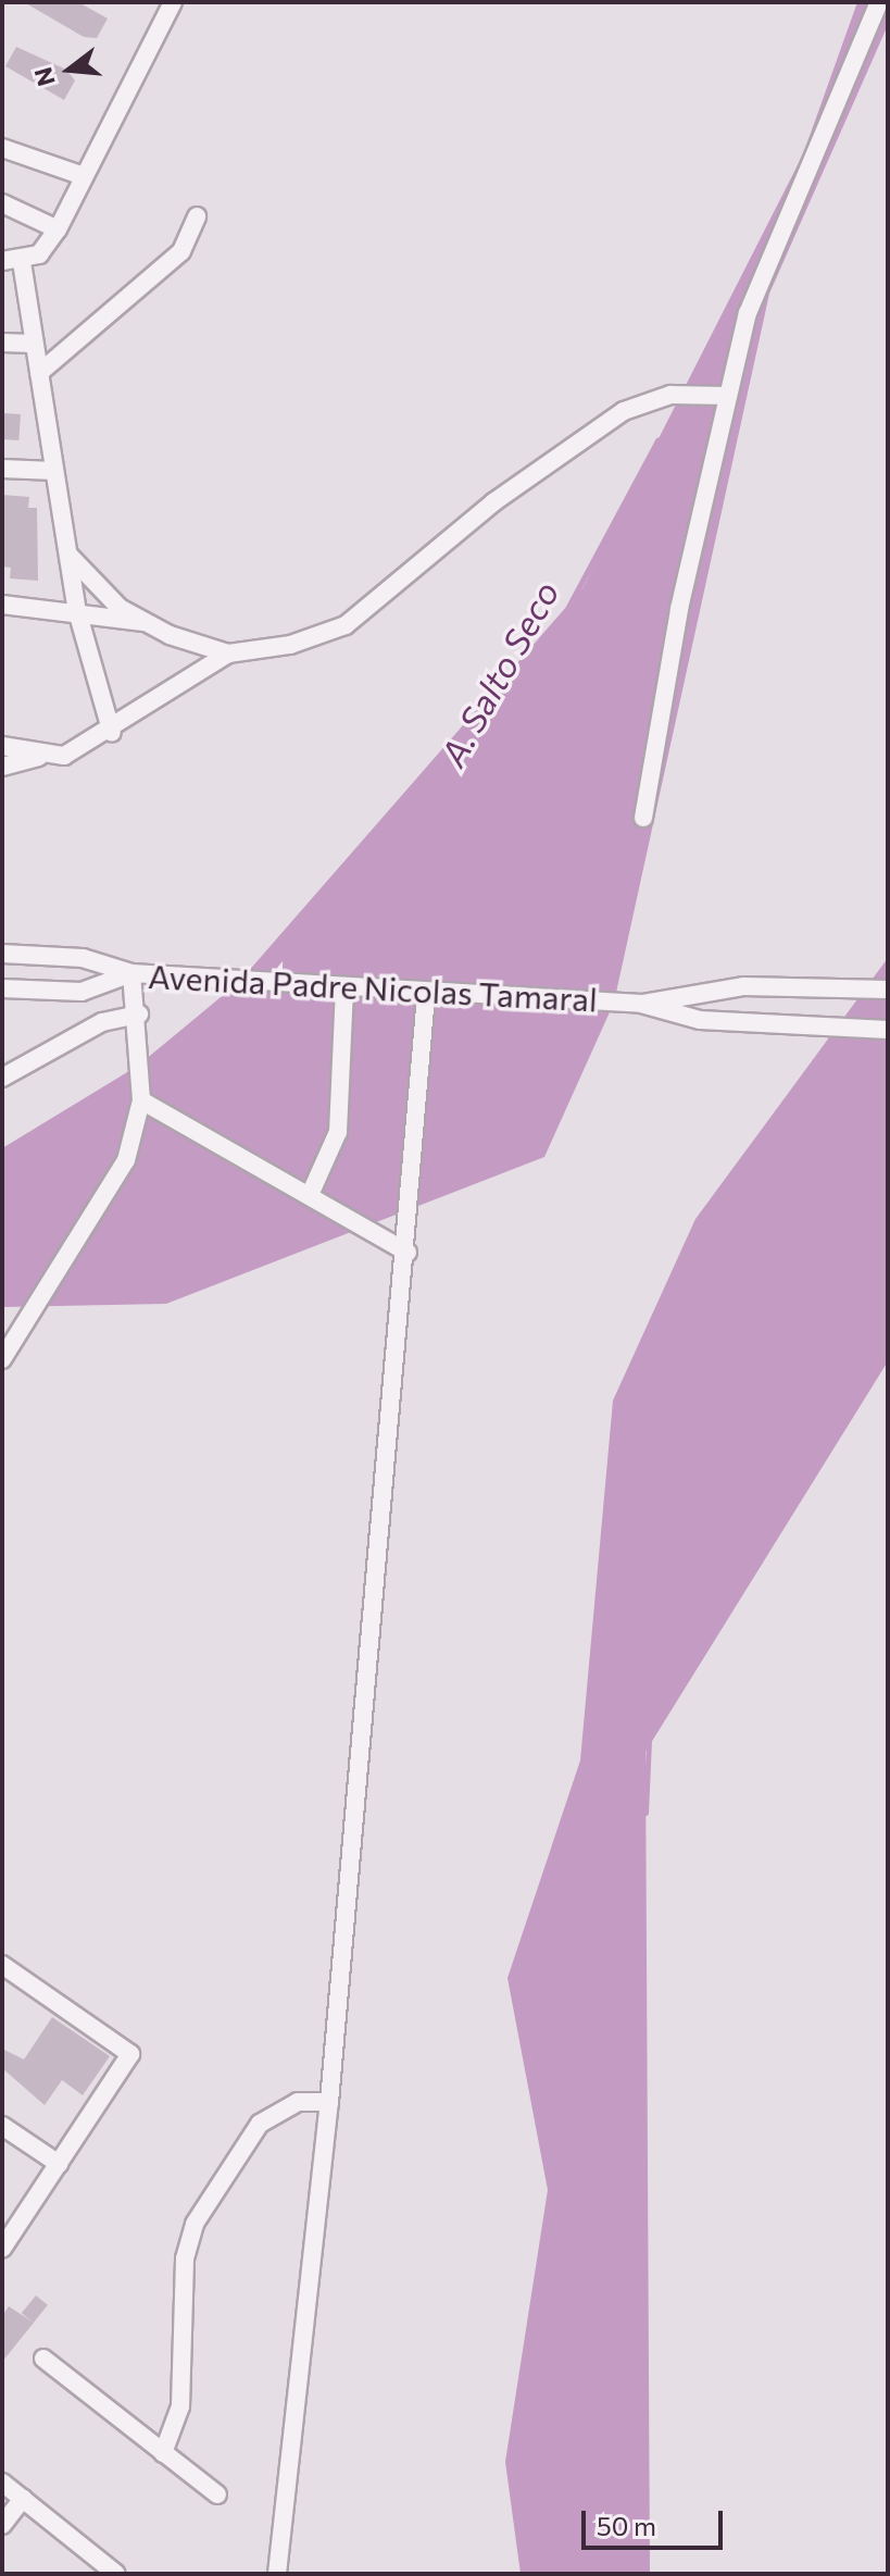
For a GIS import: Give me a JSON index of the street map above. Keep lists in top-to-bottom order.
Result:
{
  "streets": {
    "street": ["Avenida Padre Nicolas Tamaral"]
  },
  "water": ["A. Salto Seco"],
  "scale_bar": "50 m",
  "north": "left"
}
